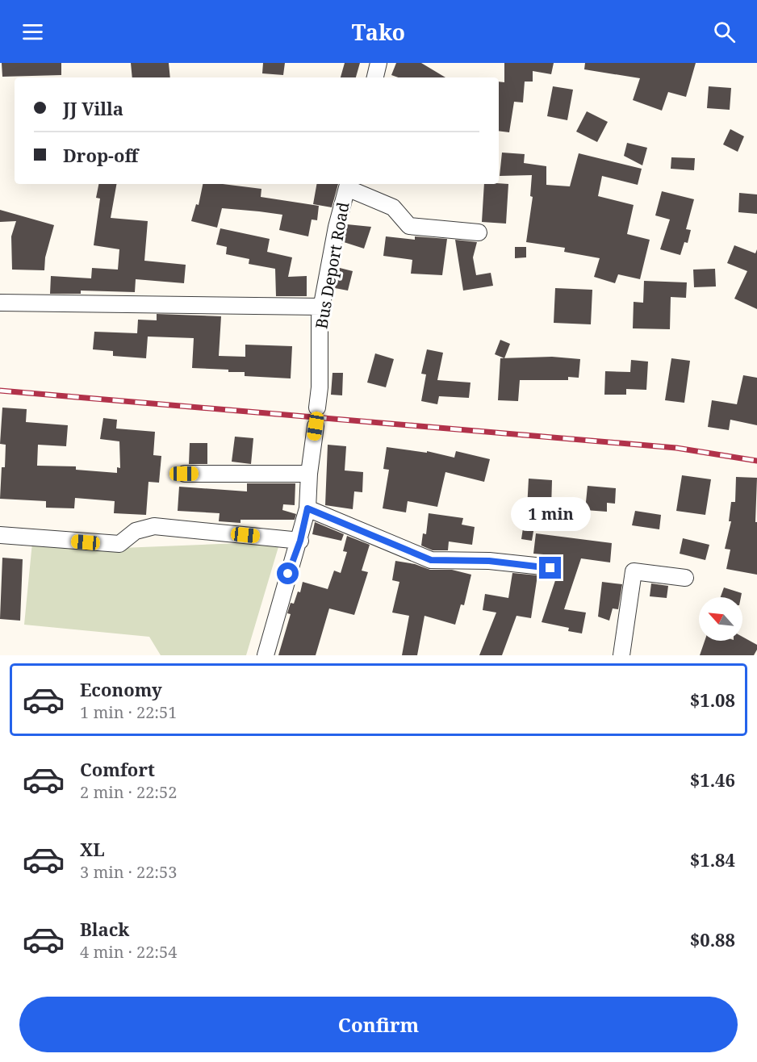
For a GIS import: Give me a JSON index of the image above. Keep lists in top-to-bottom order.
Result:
{
  "streets": {
    "street": ["Bus Deport Road"]
  },
  "north": "top left",
  "page": {
    "header": "Tako",
    "banner": ["JJ Villa", "Drop-off"],
    "bubble": "1 min",
    "list": [
      {
        "name": "Economy",
        "note": "1 min · 22:51",
        "value": "$1.08"
      },
      {
        "name": "Comfort",
        "note": "2 min · 22:52",
        "value": "$1.46"
      },
      {
        "name": "XL",
        "note": "3 min · 22:53",
        "value": "$1.84"
      },
      {
        "name": "Black",
        "note": "4 min · 22:54",
        "value": "$0.88"
      }
    ],
    "buttons": "Confirm"
  }
}
